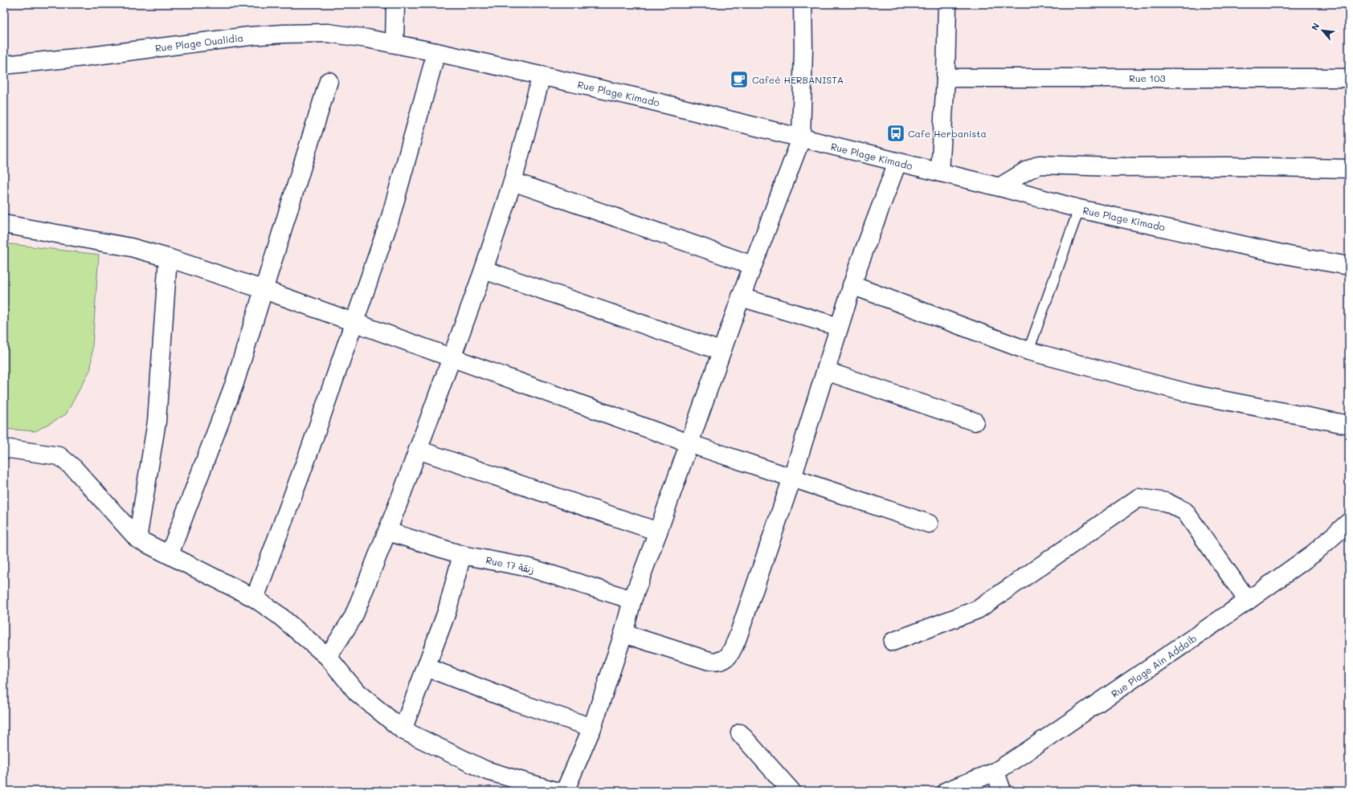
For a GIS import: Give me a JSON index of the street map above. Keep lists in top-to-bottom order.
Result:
{
  "streets": {
    "street": [
      "Rue Plage Oualidia",
      "Rue 103",
      "Rue Plage Kimado",
      "Rue 17 زنقة",
      "Rue Plage Ain Addaib"
    ]
  },
  "crossings": [
    ["Rue Plage Oualidia", "Rue Plage Kimado"]
  ],
  "places": {
    "cafe": ["Cafeé HERBANISTA"],
    "bus stop": ["Cafe Herbanista"]
  },
  "north": "top left"
}
